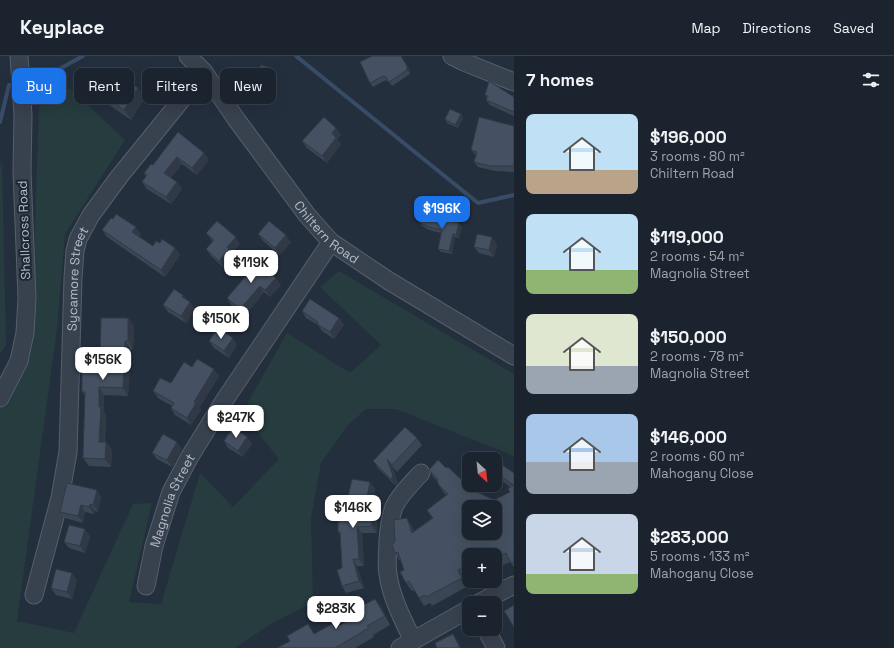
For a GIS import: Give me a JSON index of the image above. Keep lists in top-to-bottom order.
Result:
{
  "streets": {
    "street": [
      "Shallcross Road",
      "Chiltern Road",
      "Sycamore Street",
      "Magnolia Street"
    ]
  },
  "crossings": [
    ["Chiltern Road", "Magnolia Street"]
  ],
  "north": "bottom right",
  "page": {
    "header": "Keyplace",
    "nav": ["Map", "Directions", "Saved"],
    "heading": "7 homes",
    "chip": [
      "Buy",
      "Rent",
      "Filters",
      "New"
    ],
    "list": [
      {
        "name": "$196,000",
        "note": "3 rooms · 80 m² · Chiltern Road"
      },
      {
        "name": "$119,000",
        "note": "2 rooms · 54 m² · Magnolia Street"
      },
      {
        "name": "$150,000",
        "note": "2 rooms · 78 m² · Magnolia Street"
      },
      {
        "name": "$146,000",
        "note": "2 rooms · 60 m² · Mahogany Close"
      },
      {
        "name": "$283,000",
        "note": "5 rooms · 133 m² · Mahogany Close"
      }
    ],
    "price": [
      "$196K",
      "$119K",
      "$150K",
      "$156K",
      "$247K",
      "$146K",
      "$283K"
    ],
    "map_buttons": ["+", "−"]
  }
}
